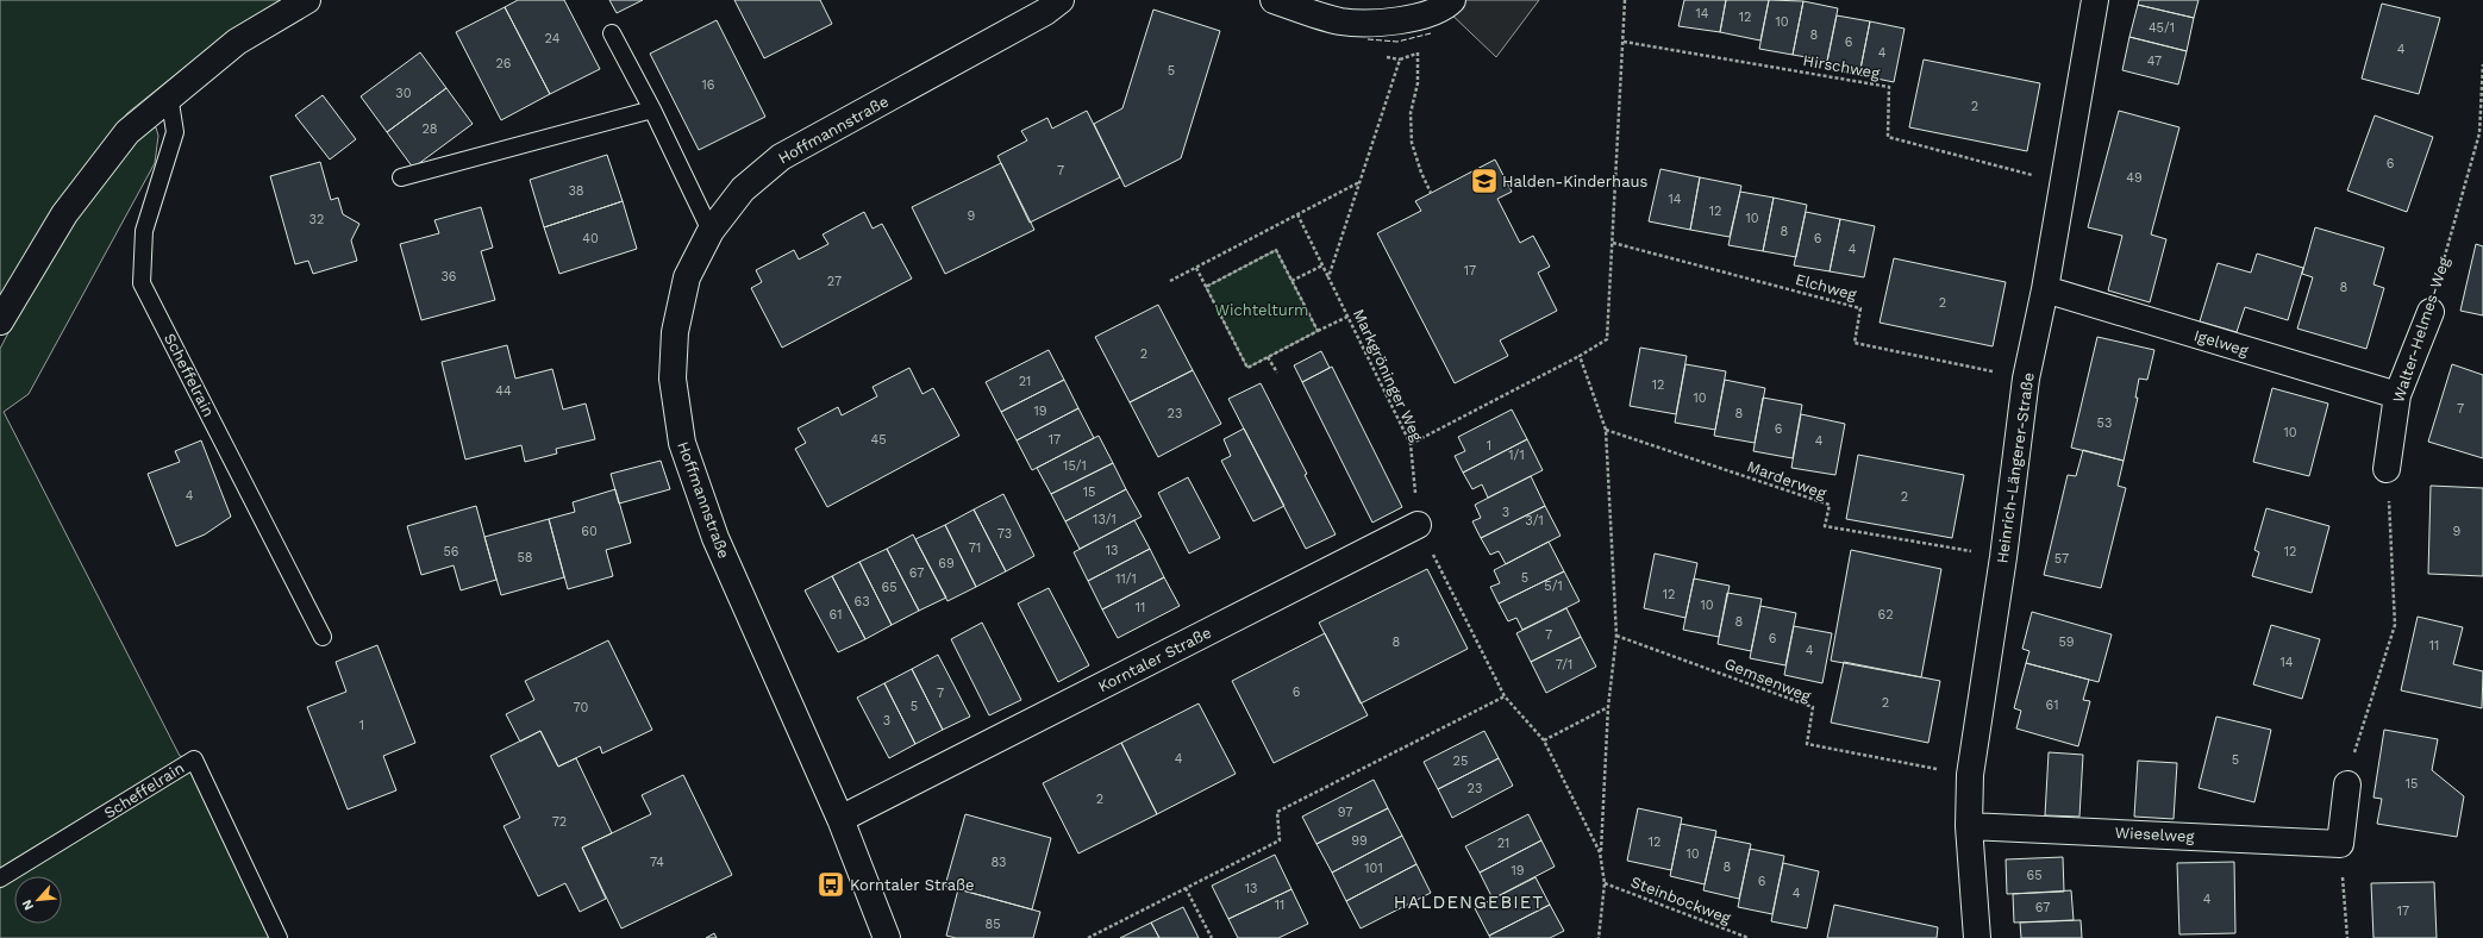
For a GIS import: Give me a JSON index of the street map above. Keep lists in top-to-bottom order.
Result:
{
  "streets": {
    "street": [
      "Hoffmannstraße",
      "Walter-Helmes-Weg",
      "Igelweg",
      "Heinrich-Längerer-Straße",
      "Korntaler Straße",
      "Wieselweg"
    ],
    "lane": ["Scheffelrain"],
    "path": [
      "Hirschweg",
      "Elchweg",
      "Markgröninger Weg",
      "Marderweg",
      "Gemsenweg",
      "Steinbockweg"
    ]
  },
  "crossings": [
    ["Hoffmannstraße", "Korntaler Straße"],
    ["Walter-Helmes-Weg", "Igelweg"],
    ["Igelweg", "Heinrich-Längerer-Straße"],
    ["Markgröninger Weg", "Korntaler Straße"],
    ["Markgröninger Weg", "Steinbockweg"],
    ["Heinrich-Längerer-Straße", "Wieselweg"]
  ],
  "districts": ["HALDENGEBIET"],
  "parks": ["Wichtelturm"],
  "places": {
    "school or university": ["Halden-Kinderhaus"],
    "bus stop": ["Korntaler Straße"]
  },
  "house_numbers": [
    "14",
    "12",
    "10",
    "45/1",
    "8",
    "24",
    "6",
    "4",
    "4",
    "47",
    "26",
    "5",
    "16",
    "30",
    "2",
    "28",
    "6",
    "7",
    "49",
    "38",
    "14",
    "12",
    "9",
    "10",
    "32",
    "8",
    "40",
    "6",
    "4",
    "17",
    "36",
    "27",
    "8",
    "2",
    "2",
    "21",
    "12",
    "44",
    "10",
    "7",
    "19",
    "23",
    "8",
    "53",
    "6",
    "10",
    "45",
    "17",
    "4",
    "1",
    "1/1",
    "15/1",
    "15",
    "4",
    "2",
    "3",
    "13/1",
    "3/1",
    "60",
    "9",
    "73",
    "71",
    "13",
    "56",
    "12",
    "58",
    "57",
    "69",
    "67",
    "5",
    "11/1",
    "5/1",
    "65",
    "12",
    "63",
    "10",
    "11",
    "61",
    "62",
    "8",
    "7",
    "6",
    "8",
    "59",
    "11",
    "4",
    "14",
    "7/1",
    "6",
    "7",
    "2",
    "61",
    "5",
    "70",
    "3",
    "1",
    "4",
    "5",
    "25",
    "15",
    "23",
    "2",
    "97",
    "72",
    "99",
    "12",
    "21",
    "10",
    "74",
    "83",
    "8",
    "101",
    "19",
    "65",
    "6",
    "13",
    "4",
    "4",
    "11",
    "67",
    "17",
    "85"
  ],
  "north": "bottom left"
}
